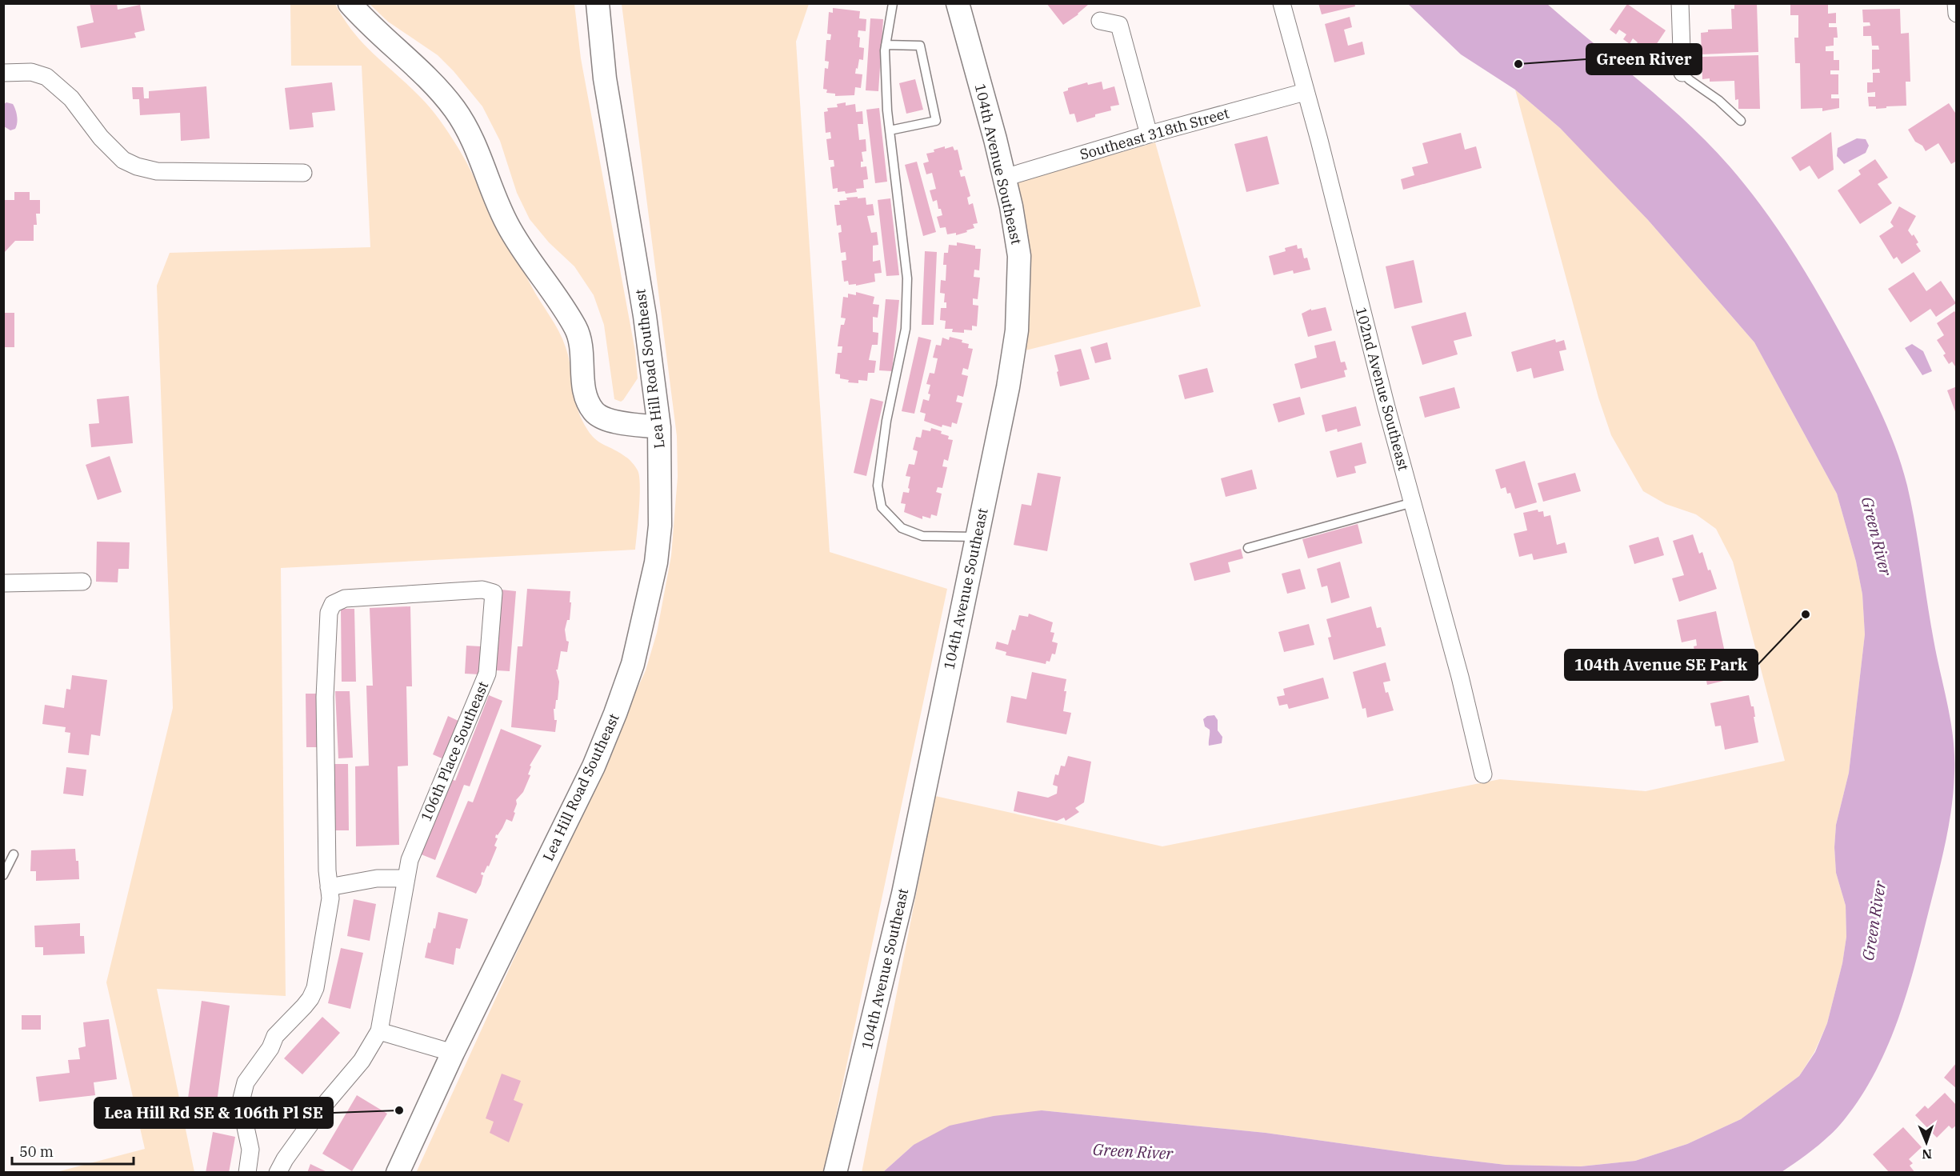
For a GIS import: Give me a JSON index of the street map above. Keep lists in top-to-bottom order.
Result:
{
  "streets": {
    "street": [
      "Southeast 318th Street",
      "104th Avenue Southeast",
      "Lea Hill Road Southeast",
      "102nd Avenue Southeast",
      "106th Place Southeast"
    ]
  },
  "crossings": [
    ["Southeast 318th Street", "104th Avenue Southeast"],
    ["Southeast 318th Street", "102nd Avenue Southeast"]
  ],
  "water": ["Green River"],
  "places": ["Green River", "104th Avenue SE Park", "Lea Hill Rd SE & 106th Pl SE"],
  "scale_bar": "50 m",
  "north": "bottom"
}
